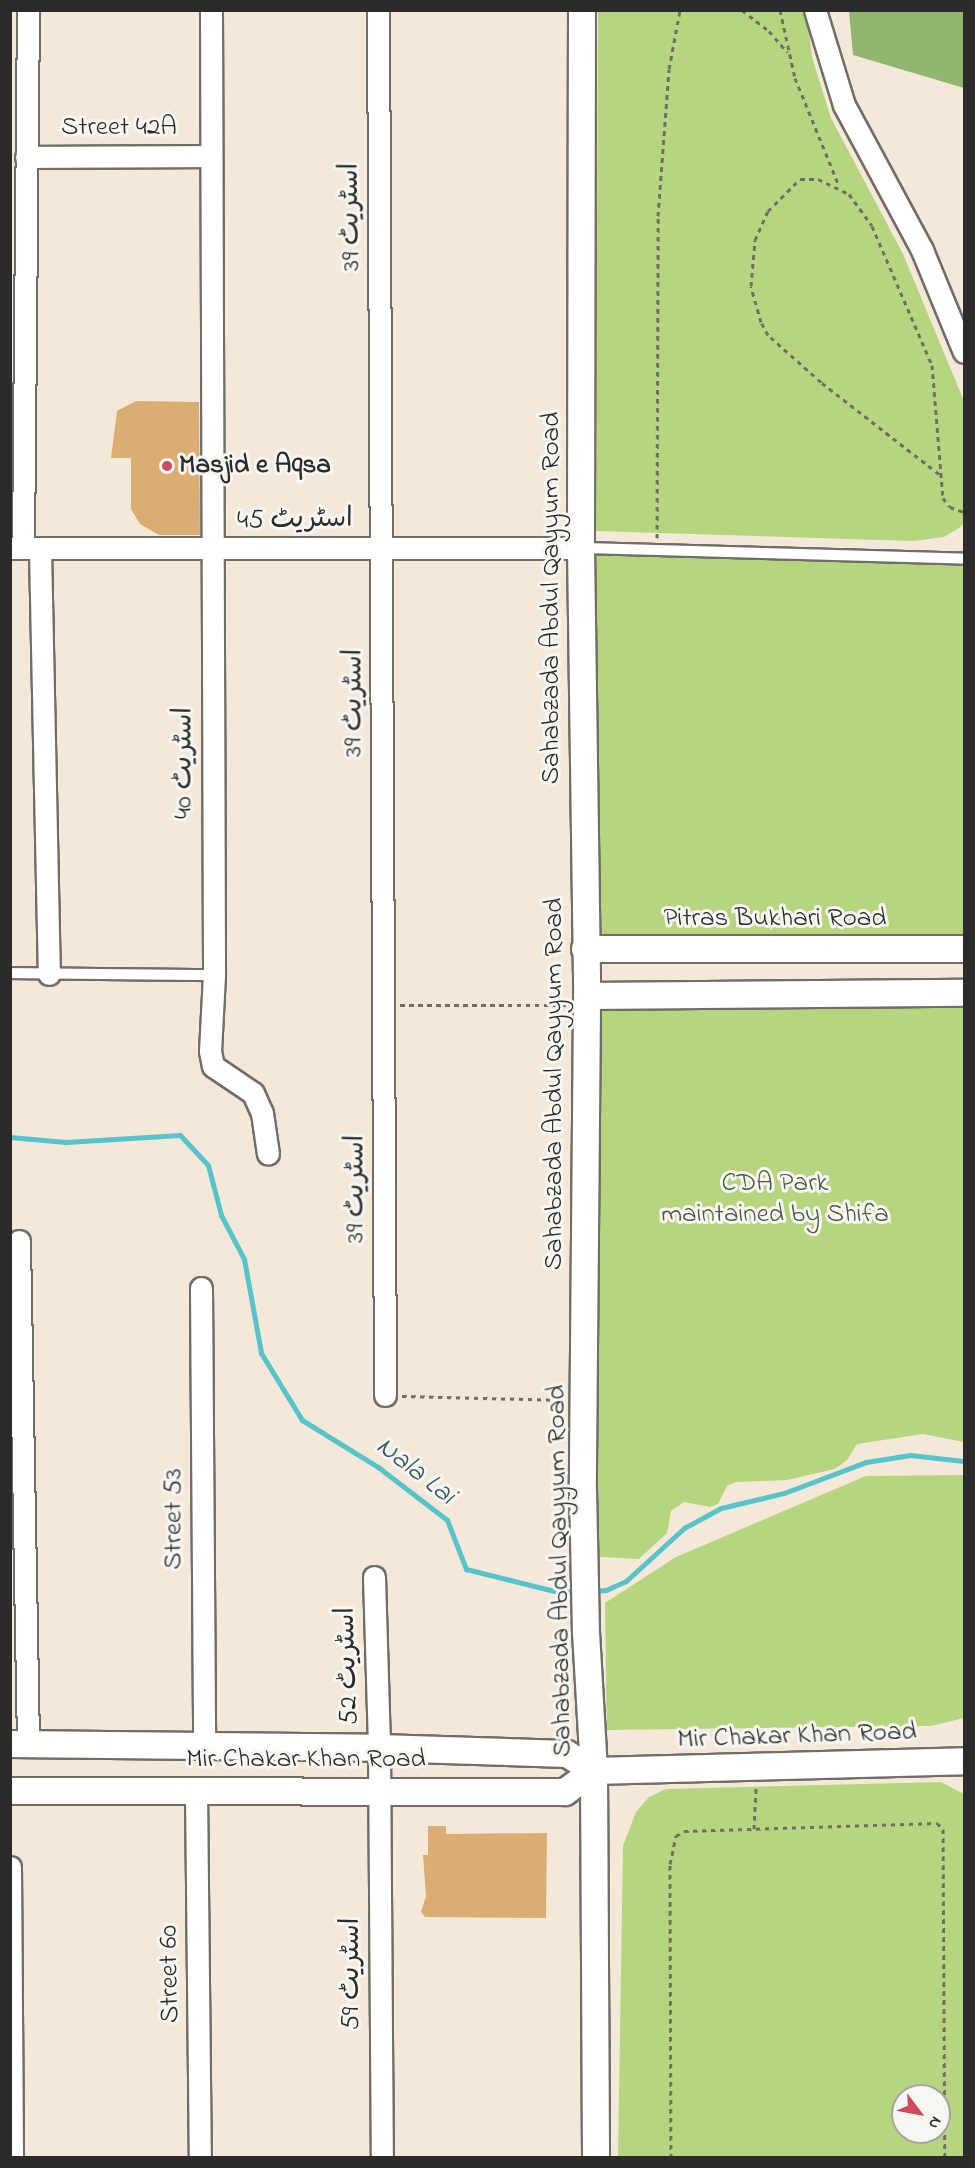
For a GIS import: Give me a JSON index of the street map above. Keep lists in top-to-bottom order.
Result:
{
  "streets": {
    "street": [
      "Street 42A",
      "اسٹریٹ 39",
      "اسٹریٹ 45",
      "Sahabzada Abdul Qayyum Road",
      "اسٹریٹ 40",
      "Pitras Bukhari Road",
      "Street 53",
      "اسٹریٹ 52",
      "Mir Chakar Khan Road",
      "Street 60",
      "اسٹریٹ 59"
    ]
  },
  "crossings": [
    ["Street 42A", "اسٹریٹ 40"],
    ["اسٹریٹ 39", "اسٹریٹ 45"],
    ["اسٹریٹ 45", "Sahabzada Abdul Qayyum Road"],
    ["اسٹریٹ 45", "اسٹریٹ 40"],
    ["Sahabzada Abdul Qayyum Road", "Pitras Bukhari Road"],
    ["Sahabzada Abdul Qayyum Road", "Mir Chakar Khan Road"],
    ["Street 53", "Mir Chakar Khan Road"],
    ["اسٹریٹ 52", "Mir Chakar Khan Road"],
    ["اسٹریٹ 52", "اسٹریٹ 59"],
    ["Mir Chakar Khan Road", "Street 60"],
    ["Mir Chakar Khan Road", "اسٹریٹ 59"]
  ],
  "water": ["Nala Lai"],
  "parks": ["CDA Park maintained by Shifa"],
  "places": ["Masjid e Aqsa"],
  "north": "bottom right"
}
